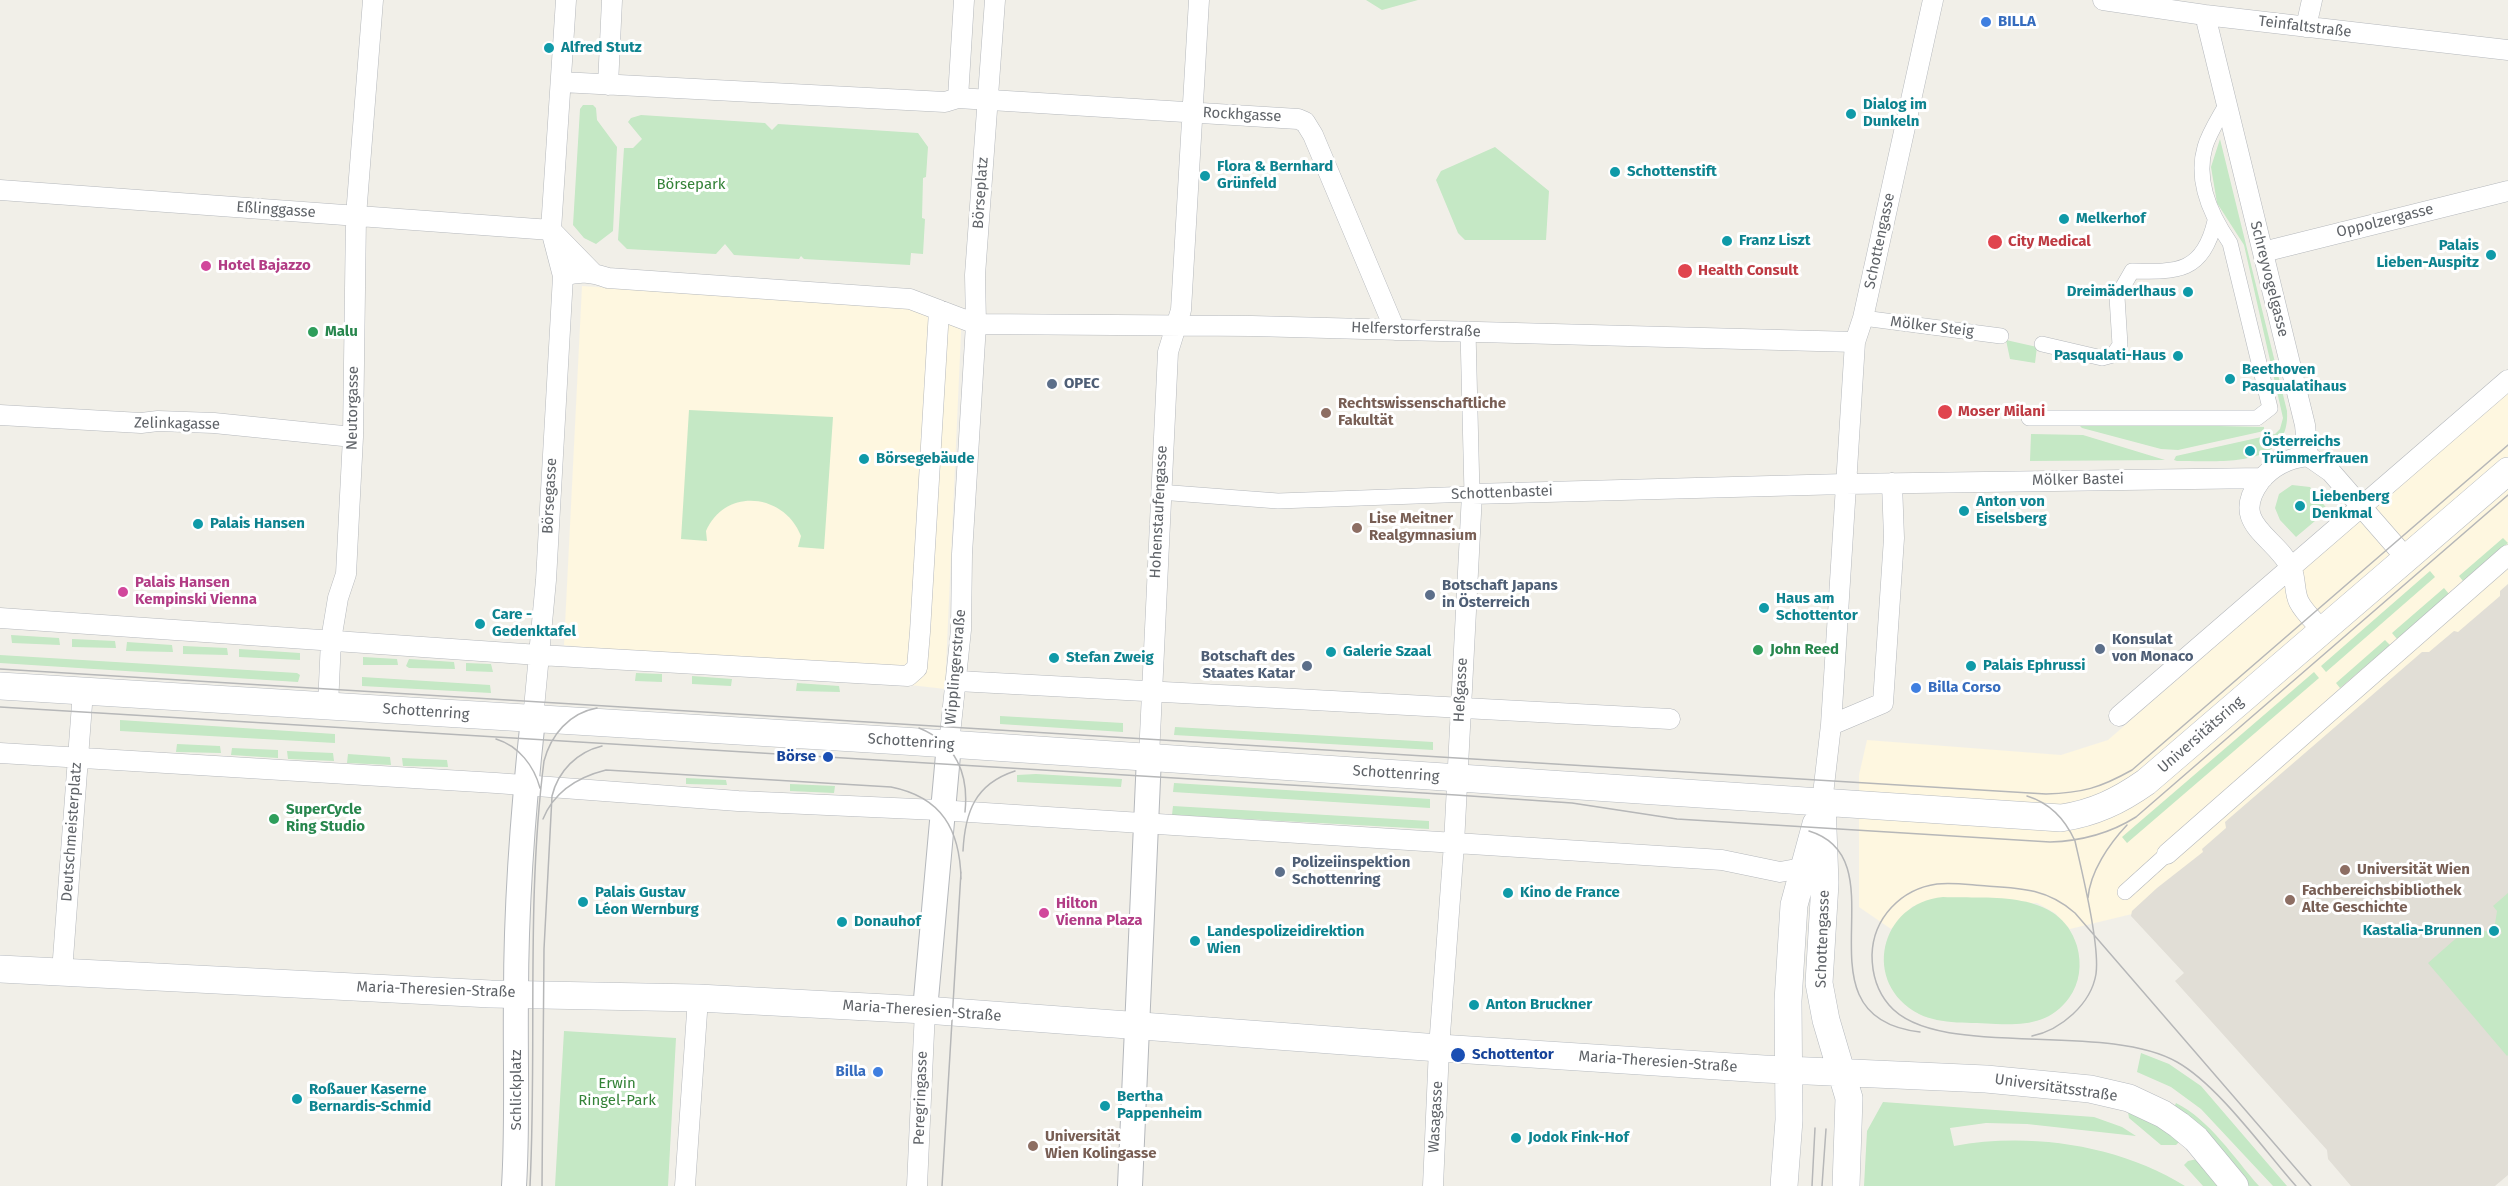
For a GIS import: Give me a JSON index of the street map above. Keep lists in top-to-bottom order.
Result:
{
  "streets": {
    "main road": [
      "Schottengasse",
      "Schottenring",
      "Universitätsring",
      "Maria-Theresien-Straße",
      "Universitätsstraße"
    ],
    "street": [
      "Teinfaltstraße",
      "Rockhgasse",
      "Börseplatz",
      "Eßlinggasse",
      "Oppolzergasse",
      "Schreyvogelgasse",
      "Mölker Steig",
      "Helferstorferstraße",
      "Neutorgasse",
      "Zelinkagasse",
      "Mölker Bastei",
      "Schottenbastei",
      "Börsegasse",
      "Hohenstaufengasse",
      "Wipplingerstraße",
      "Heßgasse",
      "Deutschmeisterplatz",
      "Schlickplatz",
      "Peregringasse",
      "Wasagasse"
    ]
  },
  "crossings": [
    ["Teinfaltstraße", "Schreyvogelgasse"],
    ["Rockhgasse", "Börseplatz"],
    ["Rockhgasse", "Helferstorferstraße"],
    ["Rockhgasse", "Hohenstaufengasse"],
    ["Börseplatz", "Helferstorferstraße"],
    ["Börseplatz", "Wipplingerstraße"],
    ["Eßlinggasse", "Neutorgasse"],
    ["Eßlinggasse", "Börsegasse"],
    ["Oppolzergasse", "Schreyvogelgasse"],
    ["Schottengasse", "Mölker Steig"],
    ["Schottengasse", "Helferstorferstraße"],
    ["Schottengasse", "Schottenbastei"],
    ["Schottengasse", "Schottenring"],
    ["Schottengasse", "Universitätsring"],
    ["Schottengasse", "Maria-Theresien-Straße"],
    ["Schottengasse", "Universitätsstraße"],
    ["Schreyvogelgasse", "Mölker Bastei"],
    ["Helferstorferstraße", "Hohenstaufengasse"],
    ["Helferstorferstraße", "Wipplingerstraße"],
    ["Helferstorferstraße", "Heßgasse"],
    ["Neutorgasse", "Zelinkagasse"],
    ["Neutorgasse", "Schottenring"],
    ["Schottenbastei", "Hohenstaufengasse"],
    ["Schottenbastei", "Heßgasse"],
    ["Börsegasse", "Schottenring"],
    ["Börsegasse", "Maria-Theresien-Straße"],
    ["Börsegasse", "Schlickplatz"],
    ["Hohenstaufengasse", "Schottenring"],
    ["Hohenstaufengasse", "Maria-Theresien-Straße"],
    ["Wipplingerstraße", "Schottenring"],
    ["Wipplingerstraße", "Maria-Theresien-Straße"],
    ["Wipplingerstraße", "Peregringasse"],
    ["Heßgasse", "Schottenring"],
    ["Heßgasse", "Maria-Theresien-Straße"],
    ["Heßgasse", "Wasagasse"],
    ["Schottenring", "Universitätsring"],
    ["Schottenring", "Deutschmeisterplatz"],
    ["Deutschmeisterplatz", "Maria-Theresien-Straße"],
    ["Maria-Theresien-Straße", "Universitätsstraße"],
    ["Maria-Theresien-Straße", "Schlickplatz"],
    ["Maria-Theresien-Straße", "Peregringasse"],
    ["Maria-Theresien-Straße", "Wasagasse"]
  ],
  "parks": ["Börsepark", "Erwin Ringel-Park"],
  "places": [
    "BILLA",
    "Alfred Stutz",
    "Dialog im Dunkeln",
    "Schottenstift",
    "Flora & Bernhard Grünfeld",
    "Melkerhof",
    "Franz Liszt",
    "City Medical",
    "Palais Lieben-Auspitz",
    "Hotel Bajazzo",
    "Health Consult",
    "Dreimäderlhaus",
    "Malu",
    "Pasqualati-Haus",
    "Beethoven Pasqualatihaus",
    "OPEC",
    "Moser Milani",
    "Rechtswissenschaftliche Fakultät",
    "Österreichs Trümmerfrauen",
    "Börsegebäude",
    "Liebenberg Denkmal",
    "Anton von Eiselsberg",
    "Palais Hansen",
    "Lise Meitner Realgymnasium",
    "Palais Hansen Kempinski Vienna",
    "Botschaft Japans in Österreich",
    "Haus am Schottentor",
    "Care - Gedenktafel",
    "Konsulat von Monaco",
    "John Reed",
    "Galerie Szaal",
    "Stefan Zweig",
    "Botschaft des Staates Katar",
    "Palais Ephrussi",
    "Billa Corso",
    "Börse",
    "SuperCycle Ring Studio",
    "Universität Wien",
    "Polizeiinspektion Schottenring",
    "Kino de France",
    "Fachbereichsbibliothek Alte Geschichte",
    "Palais Gustav Léon Wernburg",
    "Hilton Vienna Plaza",
    "Donauhof",
    "Kastalia-Brunnen",
    "Landespolizeidirektion Wien",
    "Anton Bruckner",
    "Schottentor",
    "Billa",
    "Roßauer Kaserne Bernardis-Schmid",
    "Bertha Pappenheim",
    "Jodok Fink-Hof",
    "Universität Wien Kolingasse"
  ]
}
